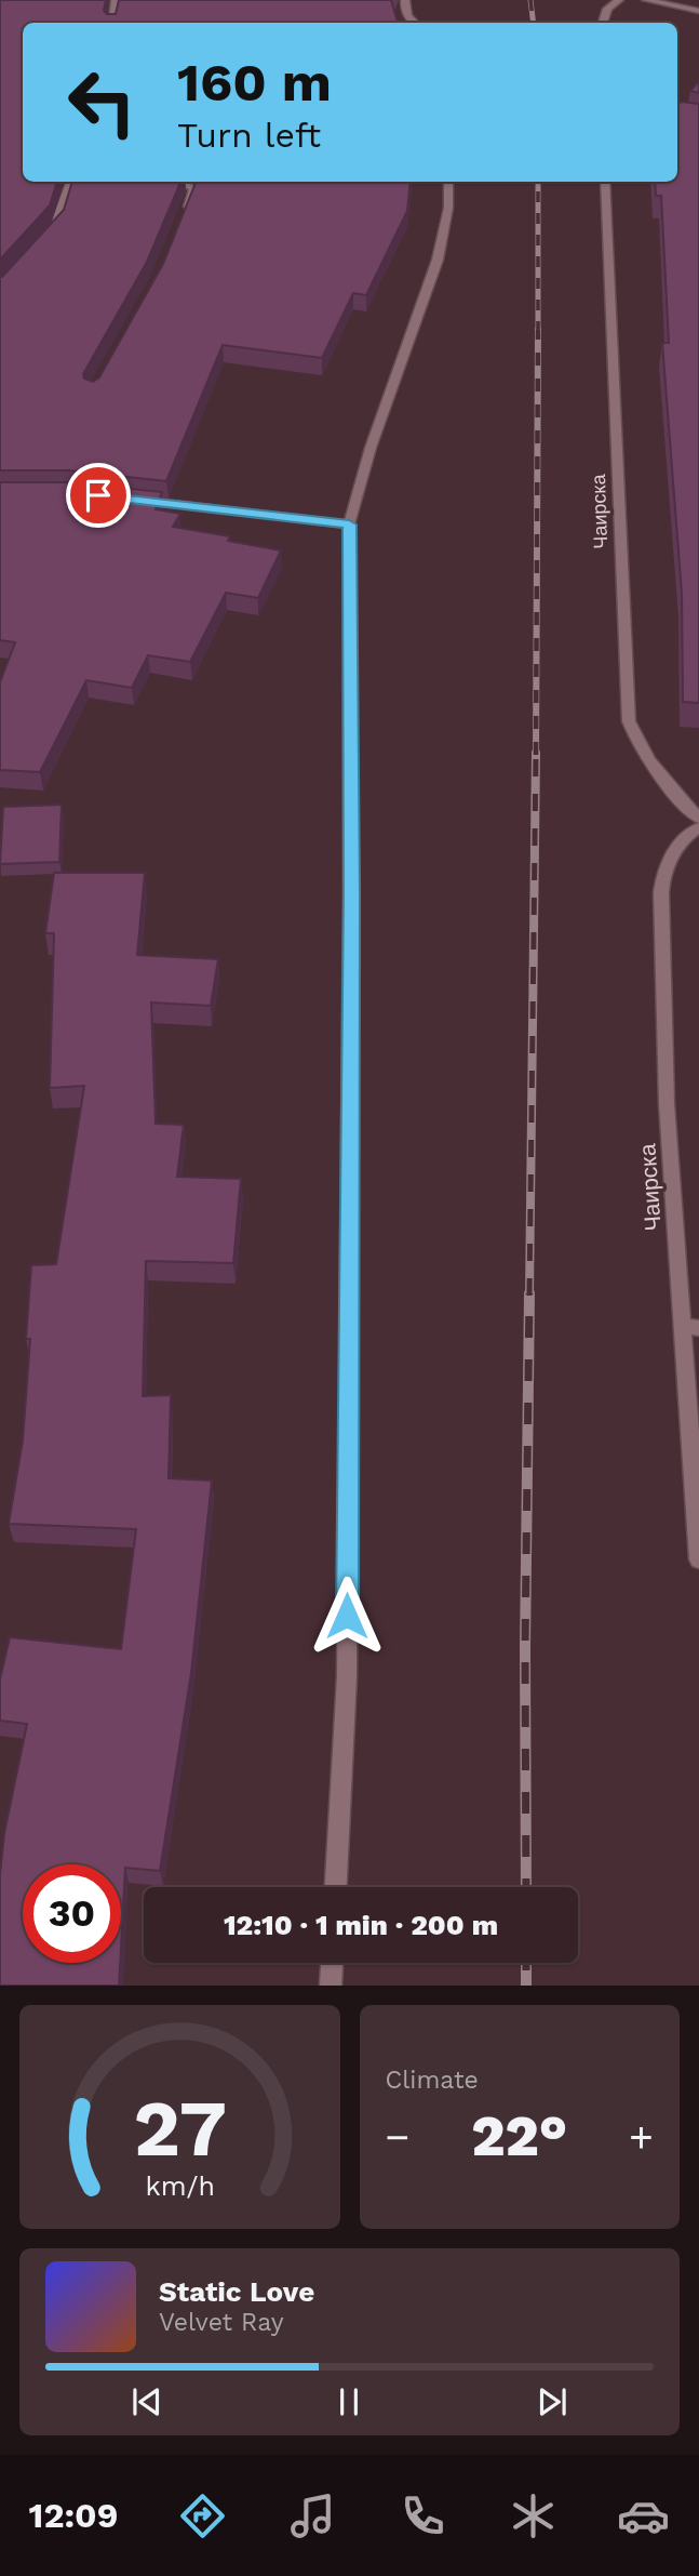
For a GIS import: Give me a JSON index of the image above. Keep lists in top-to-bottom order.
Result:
{
  "streets": {
    "street": ["Чаирска"]
  },
  "page": {
    "turn": ["160 m", "Turn left"],
    "limit": "30",
    "trip": "12:10 · 1 min · 200 m",
    "tile": "Climate",
    "heat": ["−", "22°", "+"],
    "song": ["Static Love", "Velvet Ray"],
    "tabs": "12:09",
    "gauge": ["27", "km/h"]
  }
}
